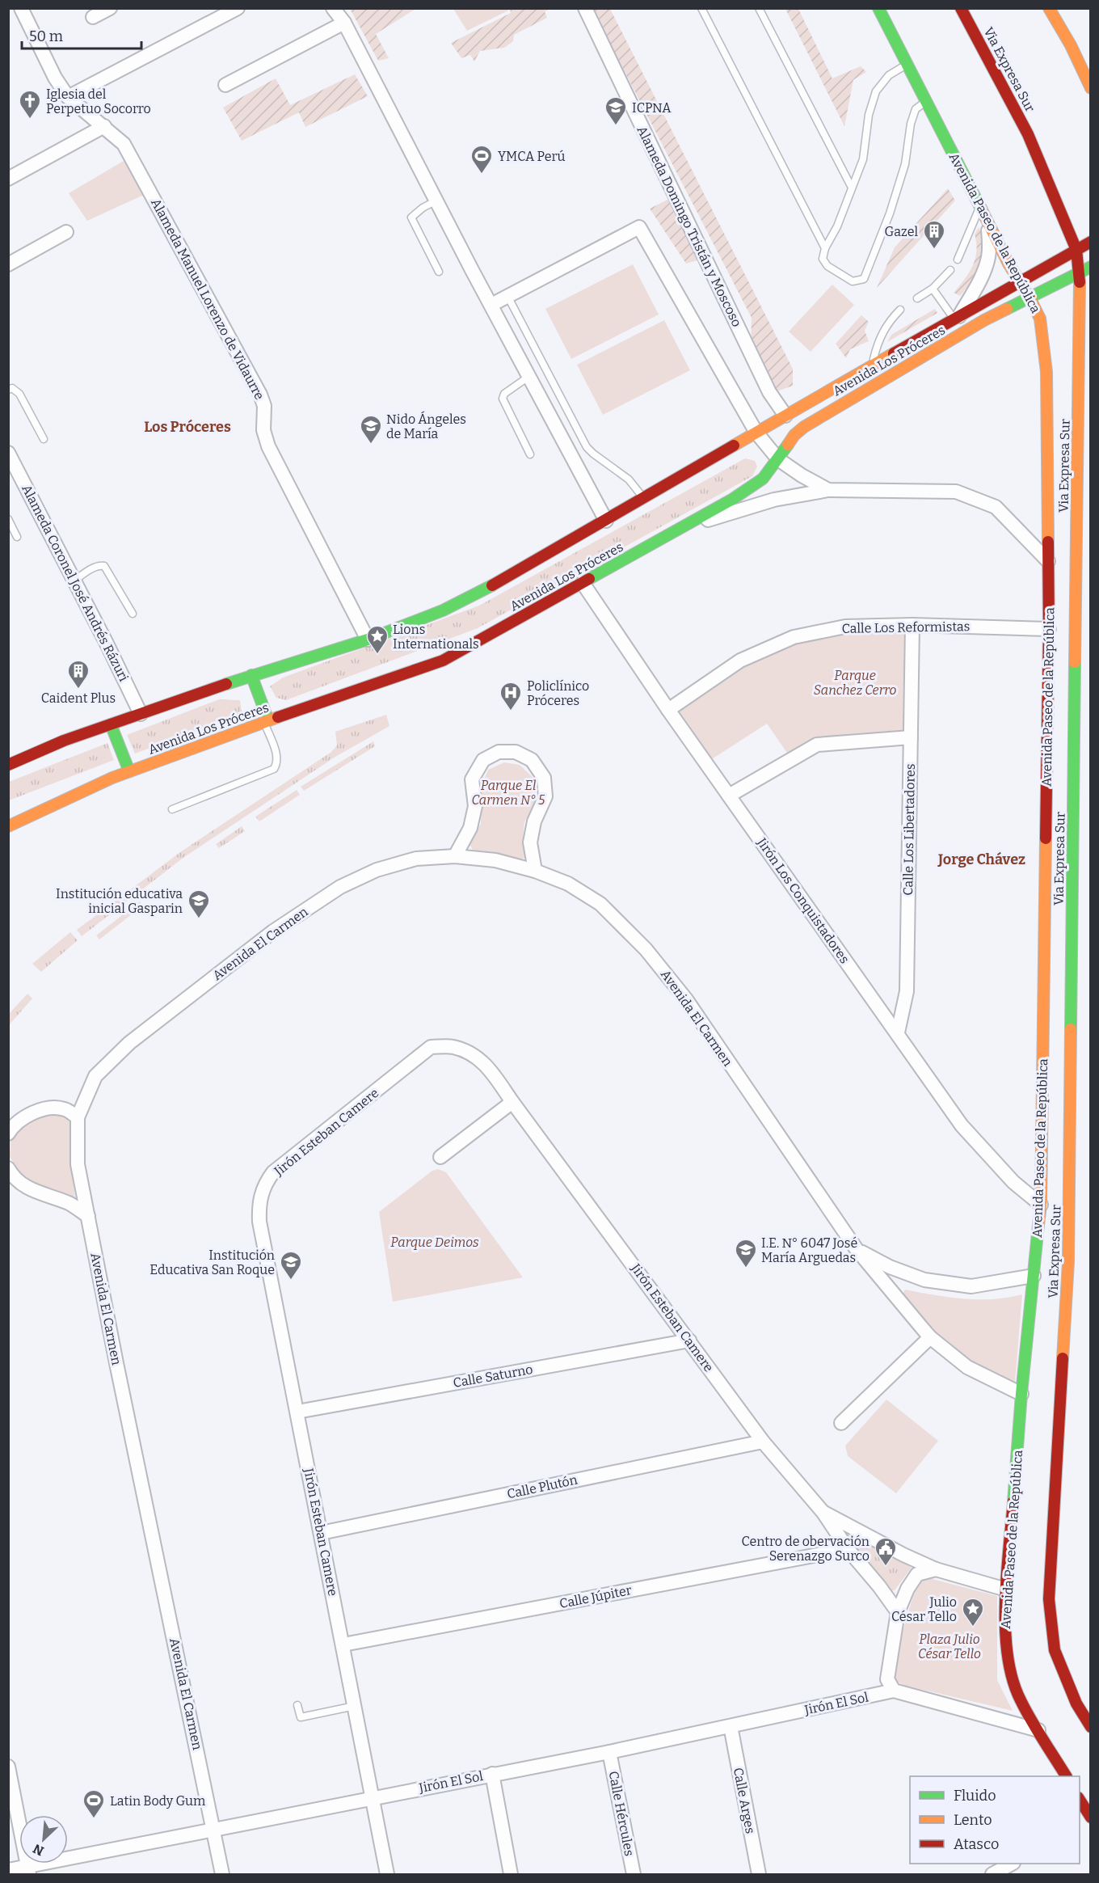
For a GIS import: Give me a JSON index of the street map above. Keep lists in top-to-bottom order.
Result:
{
  "streets": {
    "main road": ["Via Expresa Sur", "Avenida Paseo de la República", "Avenida Los Próceres"],
    "street": [
      "Alameda Domingo Tristán y Moscoso",
      "Alameda Manuel Lorenzo de Vidaurre",
      "Alameda Coronel José Andrés Rázuri",
      "Calle Los Reformistas",
      "Calle Los Libertadores",
      "Jirón Los Conquistadores",
      "Avenida El Carmen",
      "Jirón Esteban Camere",
      "Calle Saturno",
      "Calle Plutón",
      "Calle Júpiter",
      "Jirón El Sol",
      "Calle Arges",
      "Calle Hércules"
    ]
  },
  "crossings": [
    ["Via Expresa Sur", "Avenida Los Próceres"],
    ["Alameda Domingo Tristán y Moscoso", "Avenida Los Próceres"],
    ["Avenida Paseo de la República", "Avenida Los Próceres"],
    ["Avenida Paseo de la República", "Calle Los Reformistas"],
    ["Avenida Paseo de la República", "Jirón Los Conquistadores"],
    ["Avenida Paseo de la República", "Avenida El Carmen"],
    ["Avenida Paseo de la República", "Jirón Esteban Camere"],
    ["Alameda Manuel Lorenzo de Vidaurre", "Avenida Los Próceres"],
    ["Avenida Los Próceres", "Alameda Coronel José Andrés Rázuri"],
    ["Avenida Los Próceres", "Jirón Los Conquistadores"],
    ["Calle Los Reformistas", "Calle Los Libertadores"],
    ["Calle Los Reformistas", "Jirón Los Conquistadores"],
    ["Calle Los Libertadores", "Jirón Los Conquistadores"],
    ["Avenida El Carmen", "Jirón El Sol"],
    ["Jirón Esteban Camere", "Calle Saturno"],
    ["Jirón Esteban Camere", "Calle Plutón"],
    ["Jirón Esteban Camere", "Calle Júpiter"],
    ["Jirón Esteban Camere", "Jirón El Sol"],
    ["Jirón El Sol", "Calle Arges"],
    ["Jirón El Sol", "Calle Hércules"]
  ],
  "districts": ["Los Próceres", "Jorge Chávez"],
  "parks": [
    "Parque Sanchez Cerro",
    "Parque El Carmen N° 5",
    "Parque Deimos",
    "Plaza Julio César Tello"
  ],
  "places": {
    "church": ["Iglesia del Perpetuo Socorro"],
    "school or university": [
      "ICPNA",
      "Nido Ángeles de María",
      "Institución educativa inicial Gasparin",
      "I.E. N° 6047 José María Arguedas",
      "Institución Educativa San Roque"
    ],
    "sports": ["YMCA Perú", "Latin Body Gum"],
    "building": ["Gazel", "Caident Plus"],
    "place": ["Lions Internationals", "Julio César Tello"],
    "hospital": ["Policlínico Próceres"],
    "public building": ["Centro de obervación Serenazgo Surco"]
  },
  "legend": ["Fluido", "Lento", "Atasco"],
  "scale_bar": "50 m",
  "north": "bottom left"
}
